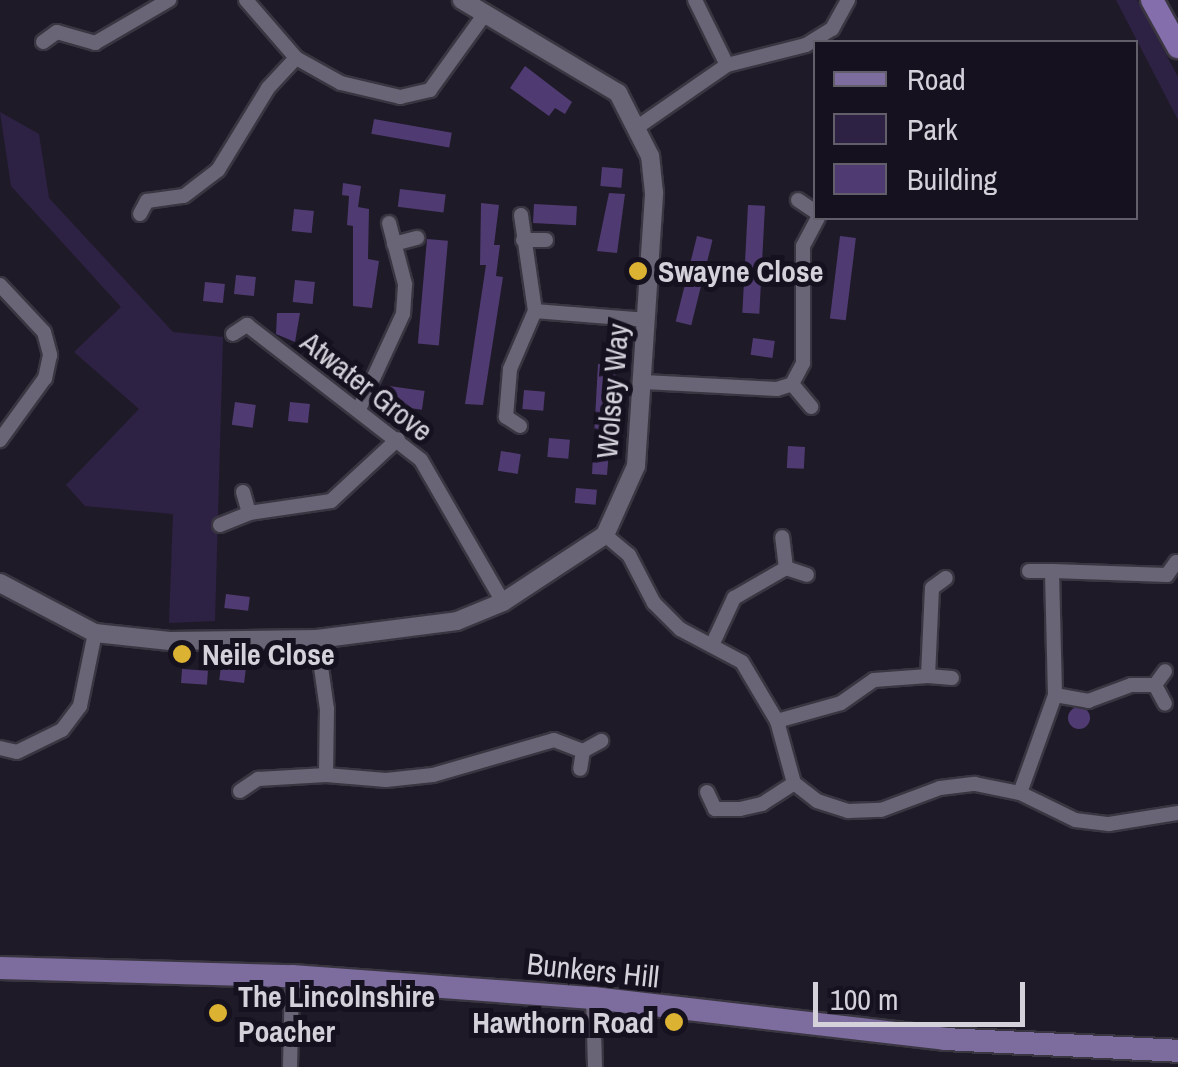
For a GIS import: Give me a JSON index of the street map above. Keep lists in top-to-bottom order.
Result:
{
  "streets": {
    "main road": ["Bunkers Hill"],
    "street": ["Atwater Grove", "Wolsey Way"]
  },
  "places": [
    "Swayne Close",
    "Neile Close",
    "The Lincolnshire Poacher",
    "Hawthorn Road"
  ],
  "legend": ["Road", "Park", "Building"],
  "scale_bar": "100 m"
}
